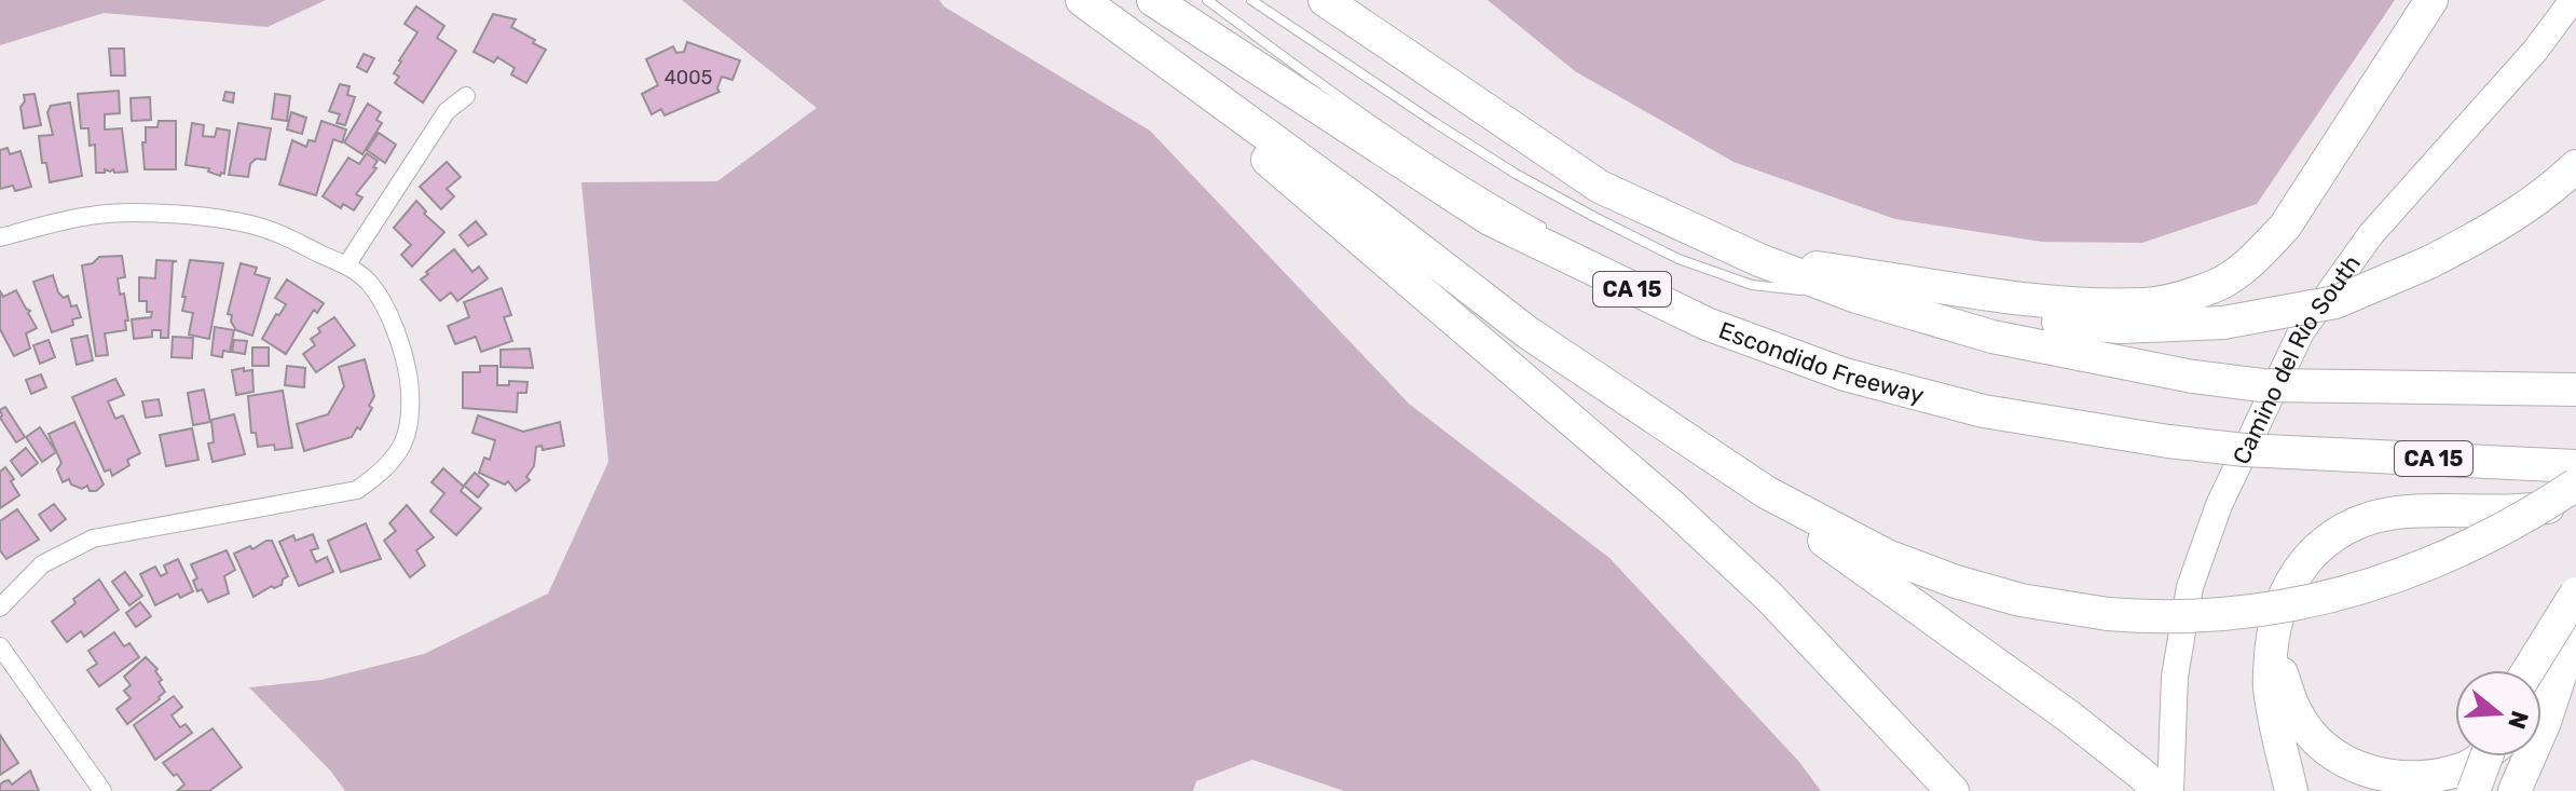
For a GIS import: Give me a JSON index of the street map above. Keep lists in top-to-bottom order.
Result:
{
  "streets": {
    "highway": ["CA 15", "Escondido Freeway"],
    "street": ["Camino del Rio South"]
  },
  "crossings": [
    ["Escondido Freeway", "Camino del Rio South"]
  ],
  "house_numbers": ["4005"],
  "north": "right"
}
